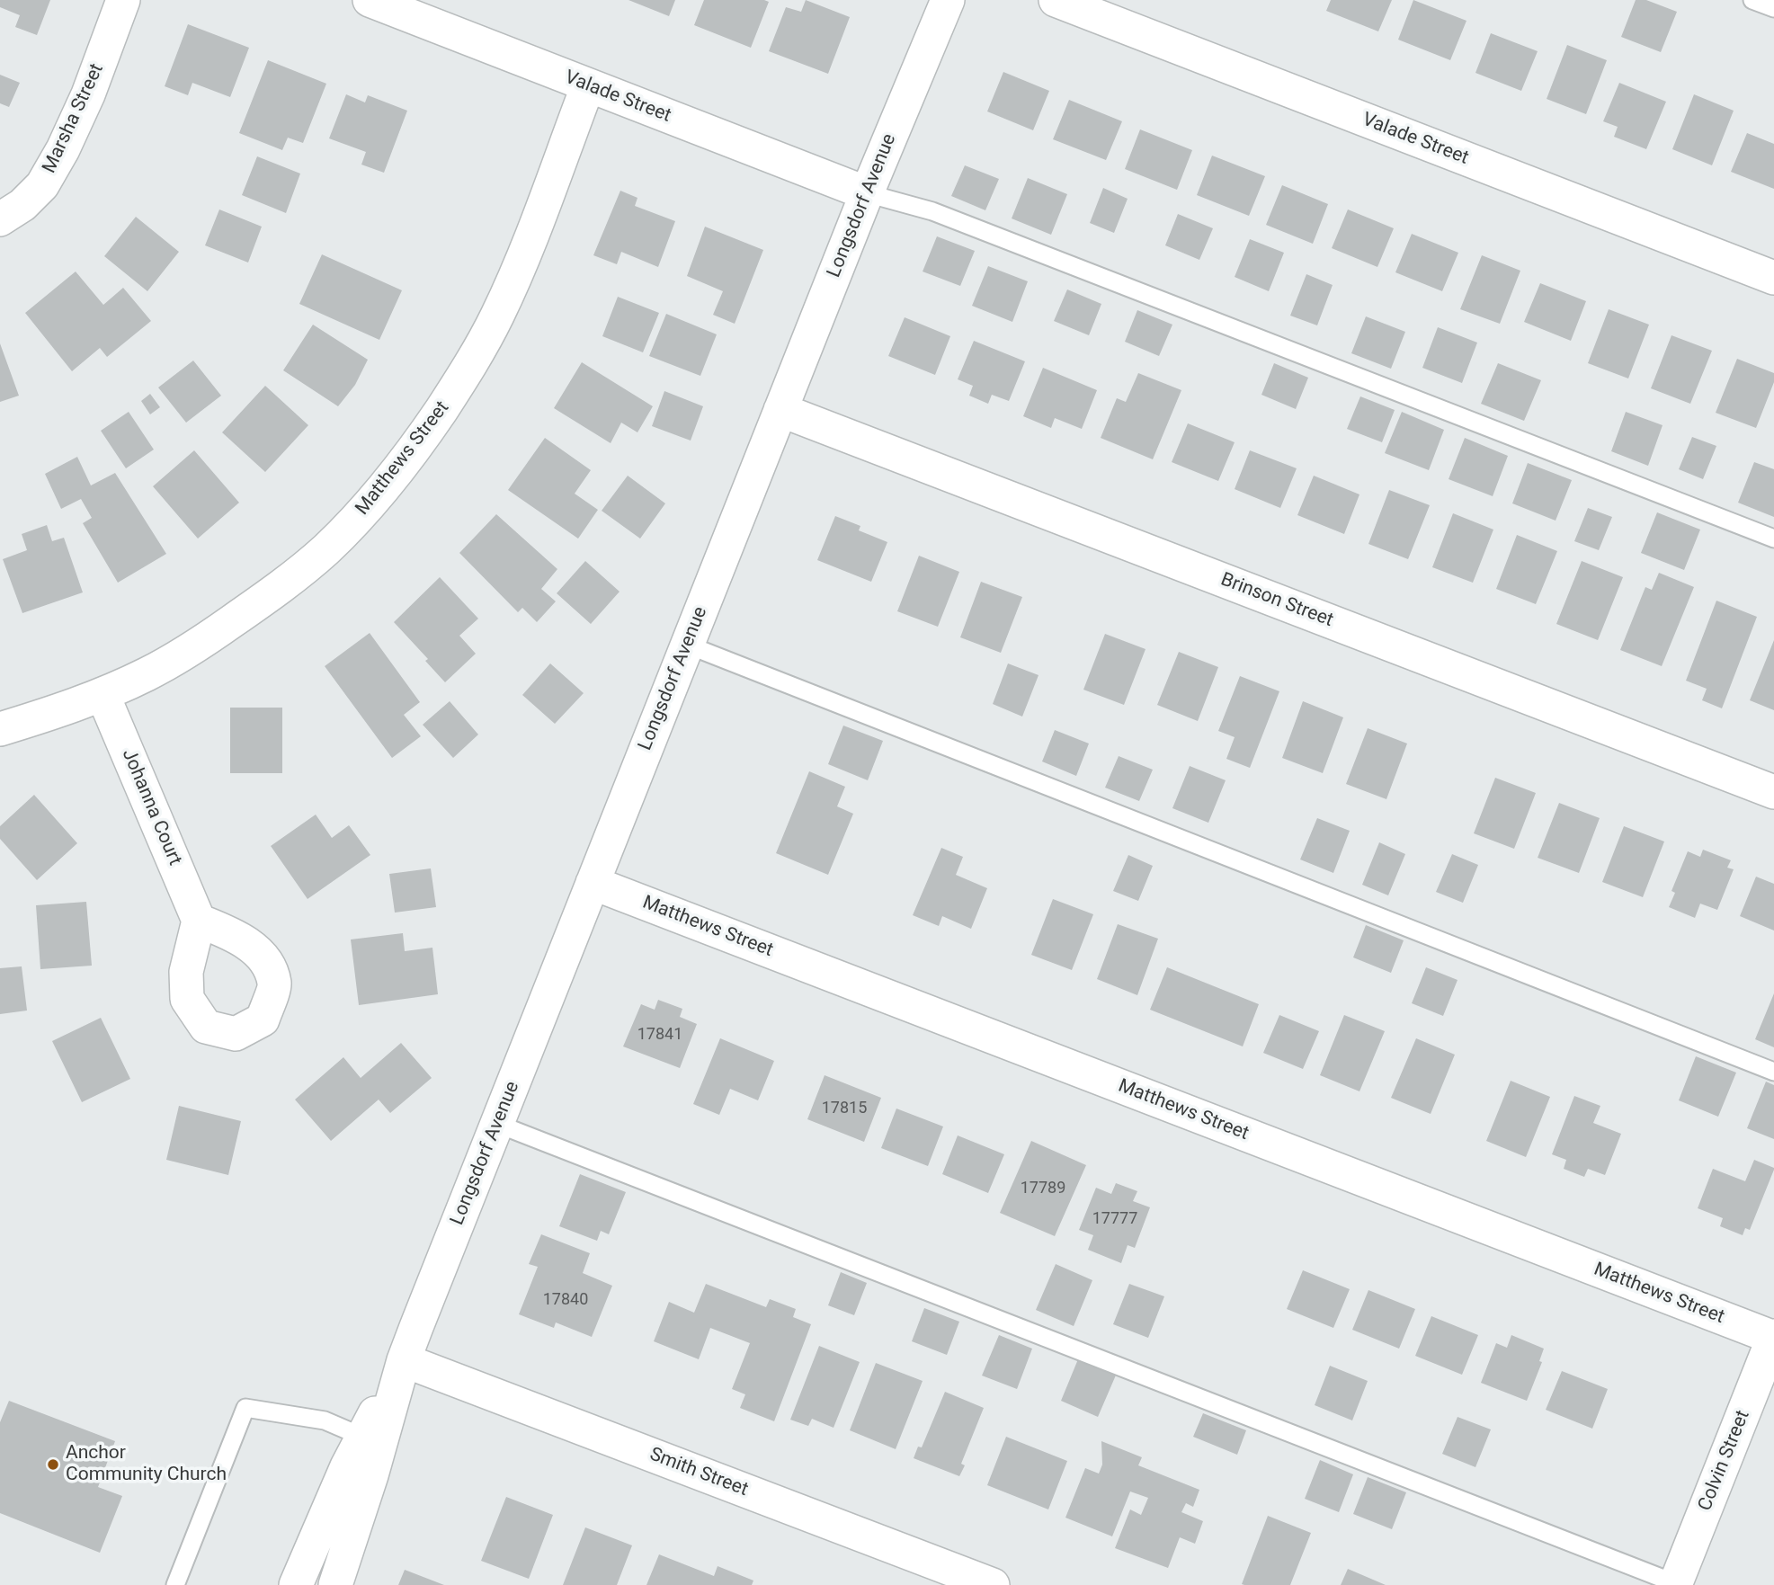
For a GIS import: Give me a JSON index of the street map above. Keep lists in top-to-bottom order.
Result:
{
  "streets": {
    "street": [
      "Valade Street",
      "Marsha Street",
      "Longsdorf Avenue",
      "Matthews Street",
      "Brinson Street",
      "Johanna Court",
      "Colvin Street",
      "Smith Street"
    ]
  },
  "crossings": [
    ["Valade Street", "Longsdorf Avenue"],
    ["Valade Street", "Matthews Street"],
    ["Longsdorf Avenue", "Matthews Street"],
    ["Longsdorf Avenue", "Brinson Street"],
    ["Longsdorf Avenue", "Smith Street"],
    ["Matthews Street", "Johanna Court"],
    ["Matthews Street", "Colvin Street"]
  ],
  "places": ["Anchor Community Church"],
  "house_numbers": [
    "17841",
    "17815",
    "17789",
    "17777",
    "17840"
  ]
}
